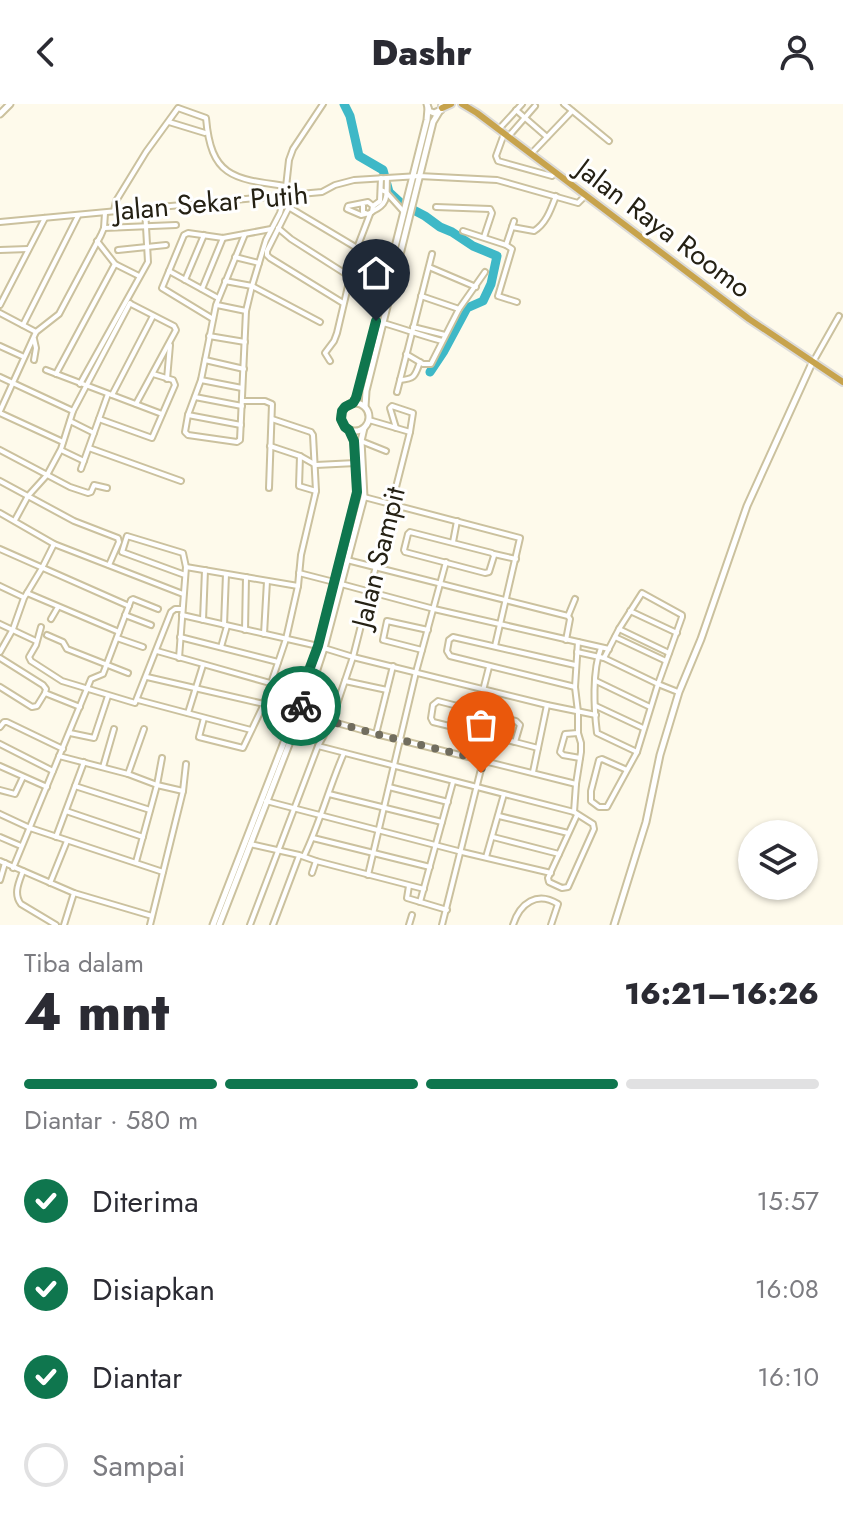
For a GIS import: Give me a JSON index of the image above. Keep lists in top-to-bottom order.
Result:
{
  "streets": {
    "highway": ["Jalan Raya Roomo"],
    "street": ["Jalan Sekar Putih", "Jalan Sampit"]
  },
  "crossings": [
    ["Jalan Sekar Putih", "Jalan Raya Roomo"]
  ],
  "page": {
    "header": "Dashr",
    "heading": ["4 mnt", "Tiba dalam", "16:21–16:26"],
    "bar": "Diantar · 580 m",
    "list": [
      ["Diterima", "15:57"],
      ["Disiapkan", "16:08"],
      ["Diantar", "16:10"],
      "Sampai"
    ]
  }
}
